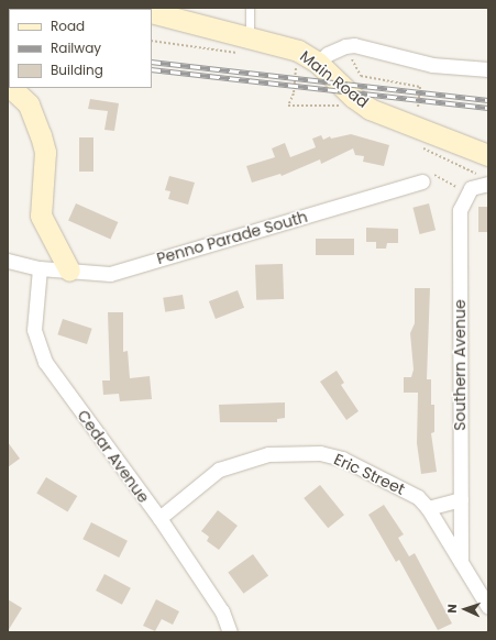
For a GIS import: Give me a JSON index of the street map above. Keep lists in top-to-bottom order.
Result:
{
  "streets": {
    "main road": ["Main Road"],
    "street": [
      "Penno Parade South",
      "Southern Avenue",
      "Cedar Avenue",
      "Eric Street"
    ]
  },
  "crossings": [
    ["Penno Parade South", "Cedar Avenue"],
    ["Cedar Avenue", "Eric Street"]
  ],
  "legend": ["Road", "Railway", "Building"],
  "north": "left"
}
